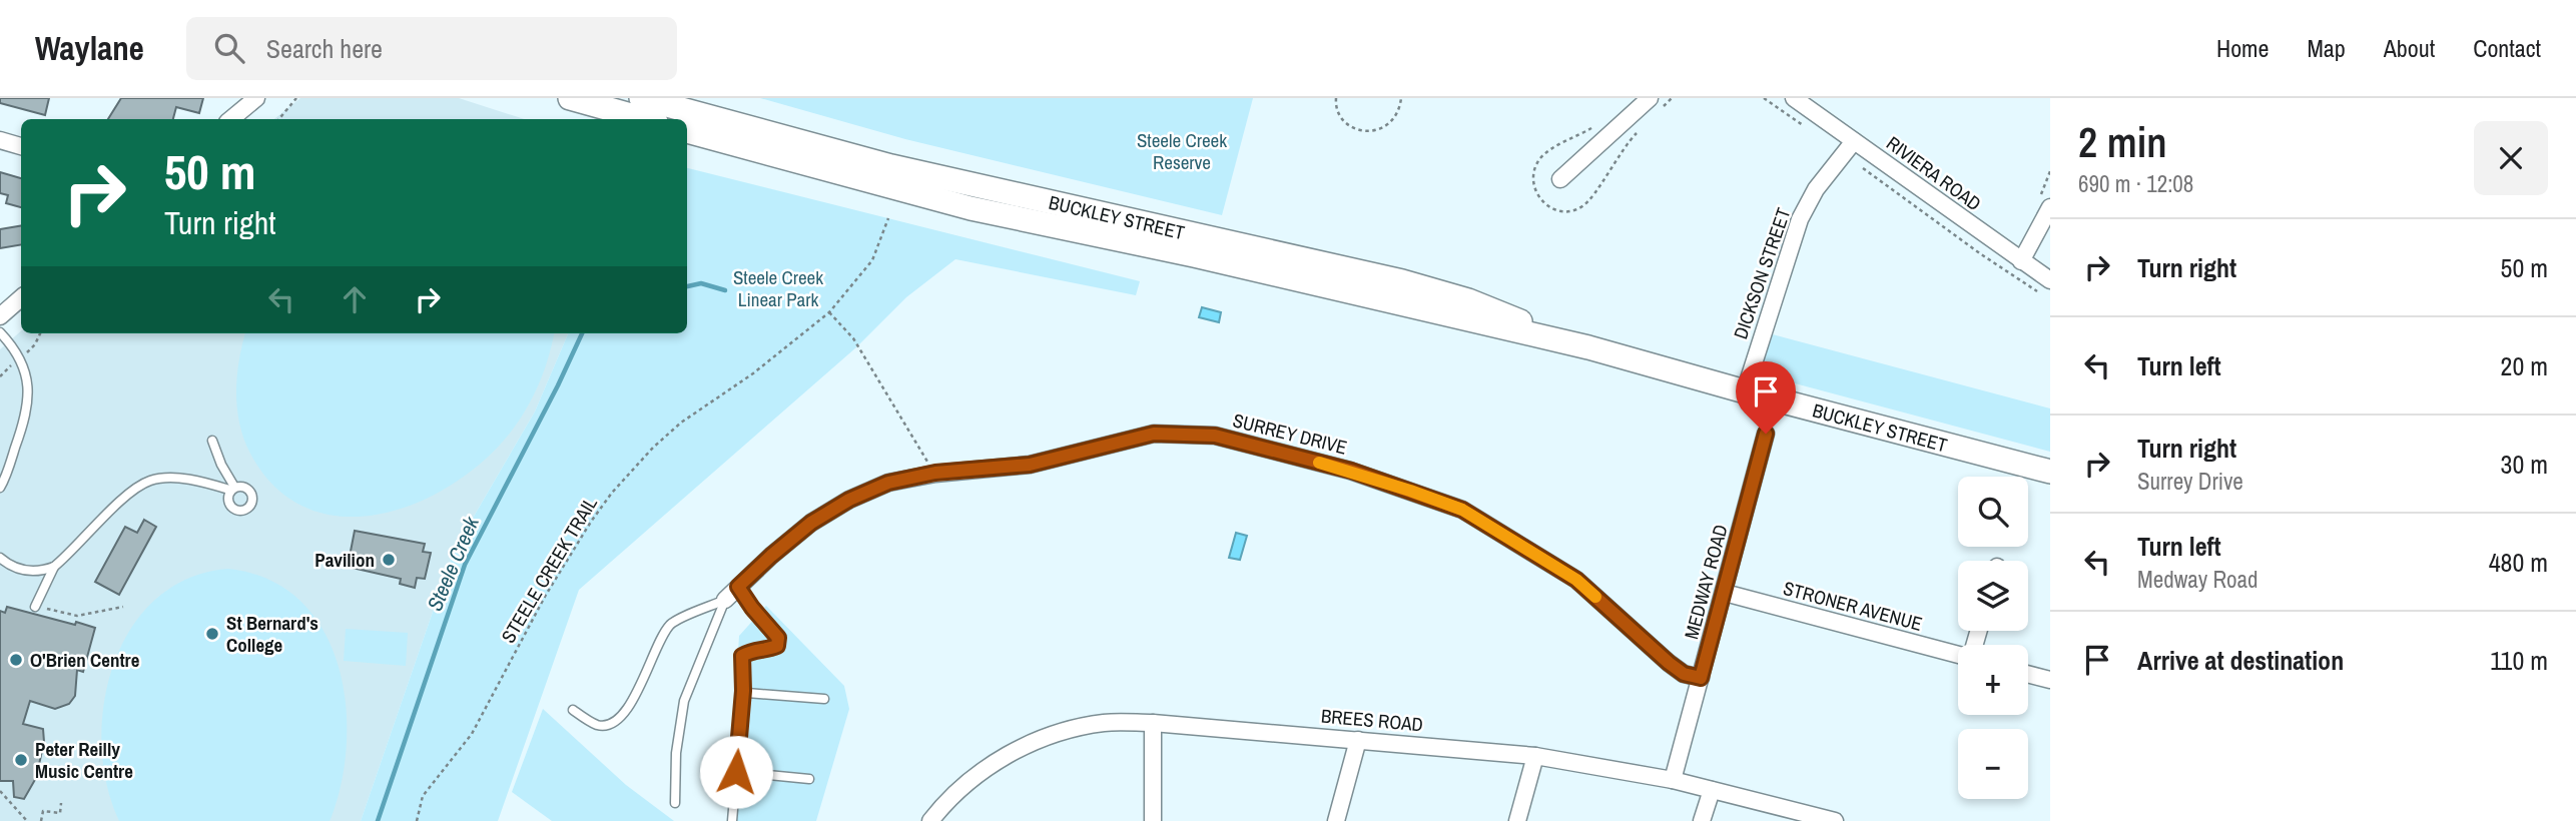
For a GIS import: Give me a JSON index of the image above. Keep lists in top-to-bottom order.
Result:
{
  "streets": {
    "main road": ["BUCKLEY STREET"],
    "street": [
      "RIVIERA ROAD",
      "DICKSON STREET",
      "SURREY DRIVE",
      "MEDWAY ROAD",
      "STRONER AVENUE",
      "BREES ROAD"
    ],
    "path": ["STEELE CREEK TRAIL"]
  },
  "crossings": [
    ["RIVIERA ROAD", "DICKSON STREET"],
    ["BUCKLEY STREET", "DICKSON STREET"],
    ["SURREY DRIVE", "MEDWAY ROAD"],
    ["MEDWAY ROAD", "STRONER AVENUE"],
    ["MEDWAY ROAD", "BREES ROAD"]
  ],
  "water": ["Steele Creek"],
  "parks": ["Steele Creek Reserve", "Steele Creek Linear Park"],
  "places": [
    "Pavilion",
    "St Bernard's College",
    "O'Brien Centre",
    "Peter Reilly Music Centre"
  ],
  "page": {
    "header": "Waylane",
    "search": "Search here",
    "nav": [
      "Home",
      "Map",
      "About",
      "Contact"
    ],
    "heading": ["2 min", "690 m · 12:08"],
    "turn": ["50 m", "Turn right"],
    "list": [
      {
        "name": "Turn right",
        "value": "50 m"
      },
      {
        "name": "Turn left",
        "value": "20 m"
      },
      {
        "name": "Turn right",
        "note": "Surrey Drive",
        "value": "30 m"
      },
      {
        "name": "Turn left",
        "note": "Medway Road",
        "value": "480 m"
      },
      {
        "name": "Arrive at destination",
        "value": "110 m"
      }
    ],
    "map_buttons": ["+", "−"]
  }
}
